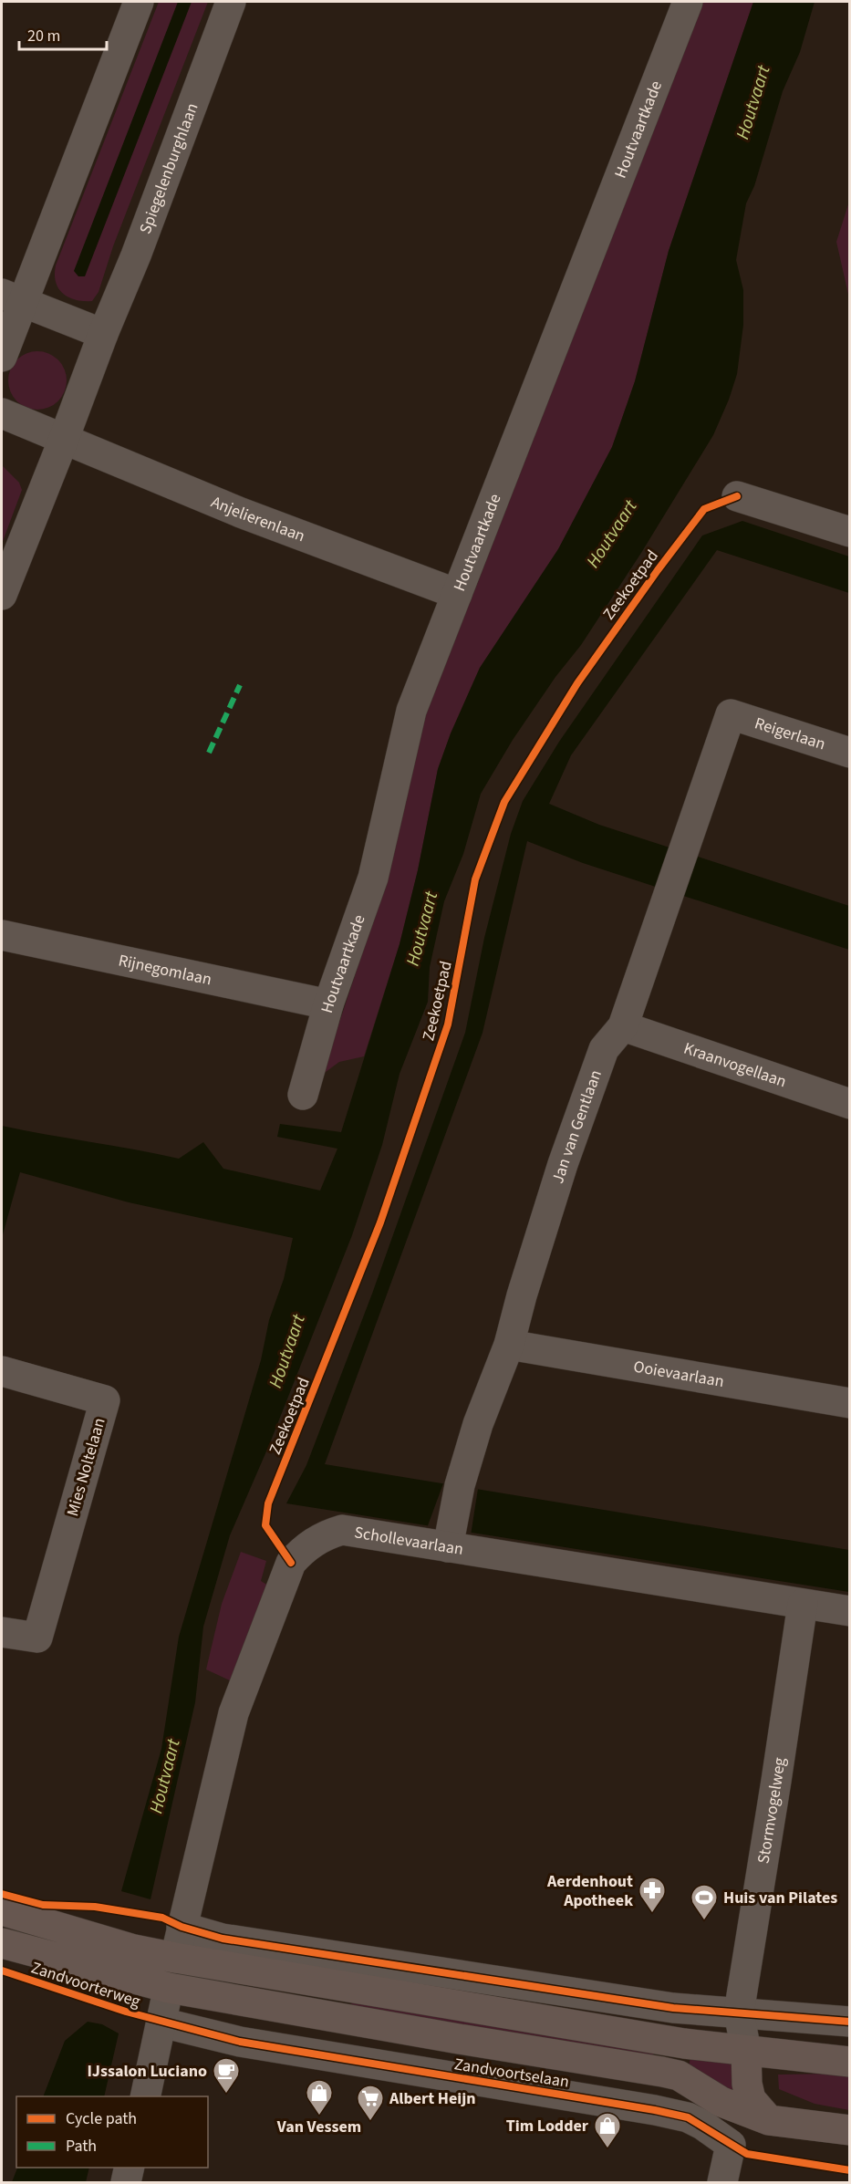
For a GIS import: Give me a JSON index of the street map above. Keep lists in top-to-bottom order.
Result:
{
  "streets": {
    "main road": ["Zandvoorterweg", "Zandvoortselaan"],
    "street": [
      "Houtvaartkade",
      "Spiegelenburghlaan",
      "Anjelierenlaan",
      "Reigerlaan",
      "Rijnegomlaan",
      "Kraanvogellaan",
      "Jan van Gentlaan",
      "Ooievaarlaan",
      "Mies Noltelaan",
      "Schollevaarlaan",
      "Stormvogelweg"
    ],
    "cycle path": ["Zeekoetpad"]
  },
  "crossings": [
    ["Houtvaartkade", "Anjelierenlaan"],
    ["Houtvaartkade", "Rijnegomlaan"],
    ["Spiegelenburghlaan", "Anjelierenlaan"],
    ["Reigerlaan", "Jan van Gentlaan"],
    ["Kraanvogellaan", "Jan van Gentlaan"],
    ["Jan van Gentlaan", "Ooievaarlaan"],
    ["Jan van Gentlaan", "Schollevaarlaan"],
    ["Schollevaarlaan", "Stormvogelweg"],
    ["Zandvoorterweg", "Zandvoortselaan"]
  ],
  "water": ["Houtvaart"],
  "places": {
    "pharmacy": ["Aerdenhout Apotheek"],
    "sports": ["Huis van Pilates"],
    "cafe": ["IJssalon Luciano"],
    "shop": ["Van Vessem", "Tim Lodder"],
    "supermarket": ["Albert Heijn"]
  },
  "legend": ["Cycle path", "Path"],
  "scale_bar": "20 m"
}
